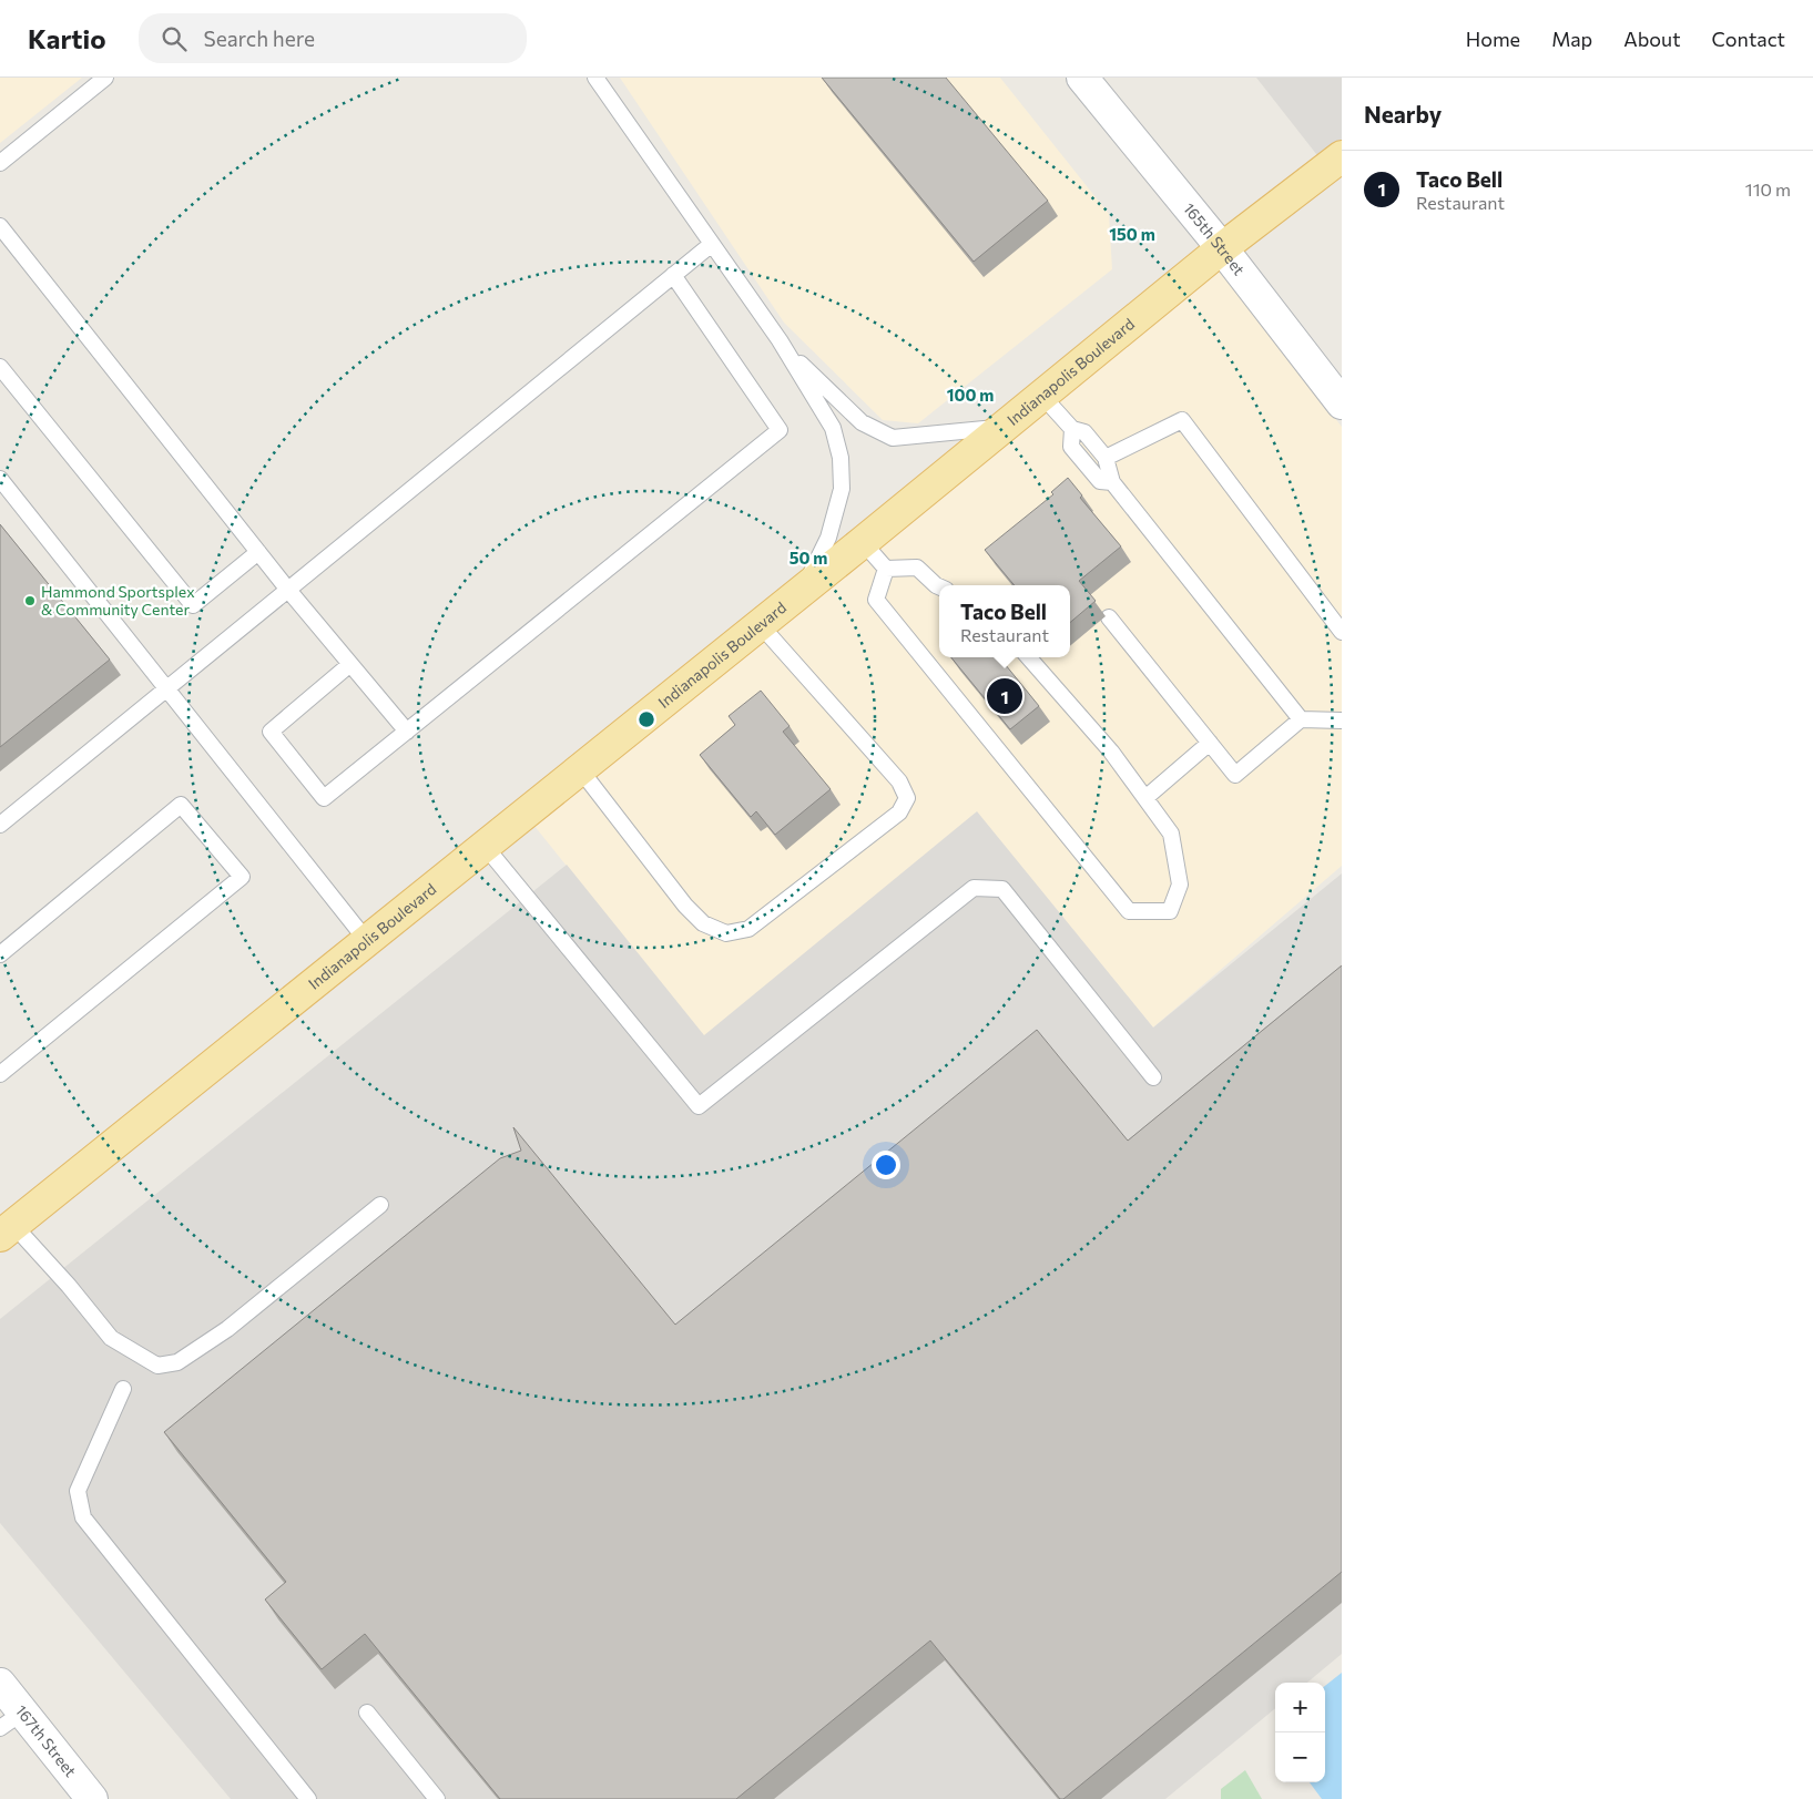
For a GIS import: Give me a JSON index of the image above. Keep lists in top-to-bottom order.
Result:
{
  "streets": {
    "main road": ["165th Street", "Indianapolis Boulevard", "167th Street"]
  },
  "crossings": [
    ["165th Street", "Indianapolis Boulevard"]
  ],
  "places": ["Hammond Sportsplex & Community Center"],
  "page": {
    "header": "Kartio",
    "search": "Search here",
    "nav": [
      "Home",
      "Map",
      "About",
      "Contact"
    ],
    "heading": "Nearby",
    "list": [
      {
        "mark": "1",
        "name": "Taco Bell",
        "note": "Restaurant",
        "value": "110 m"
      }
    ],
    "popup": ["Taco Bell", "Restaurant"],
    "pins": "1",
    "map_buttons": ["+", "−"]
  },
  "rings": ["150 m", "100 m", "50 m"]
}
